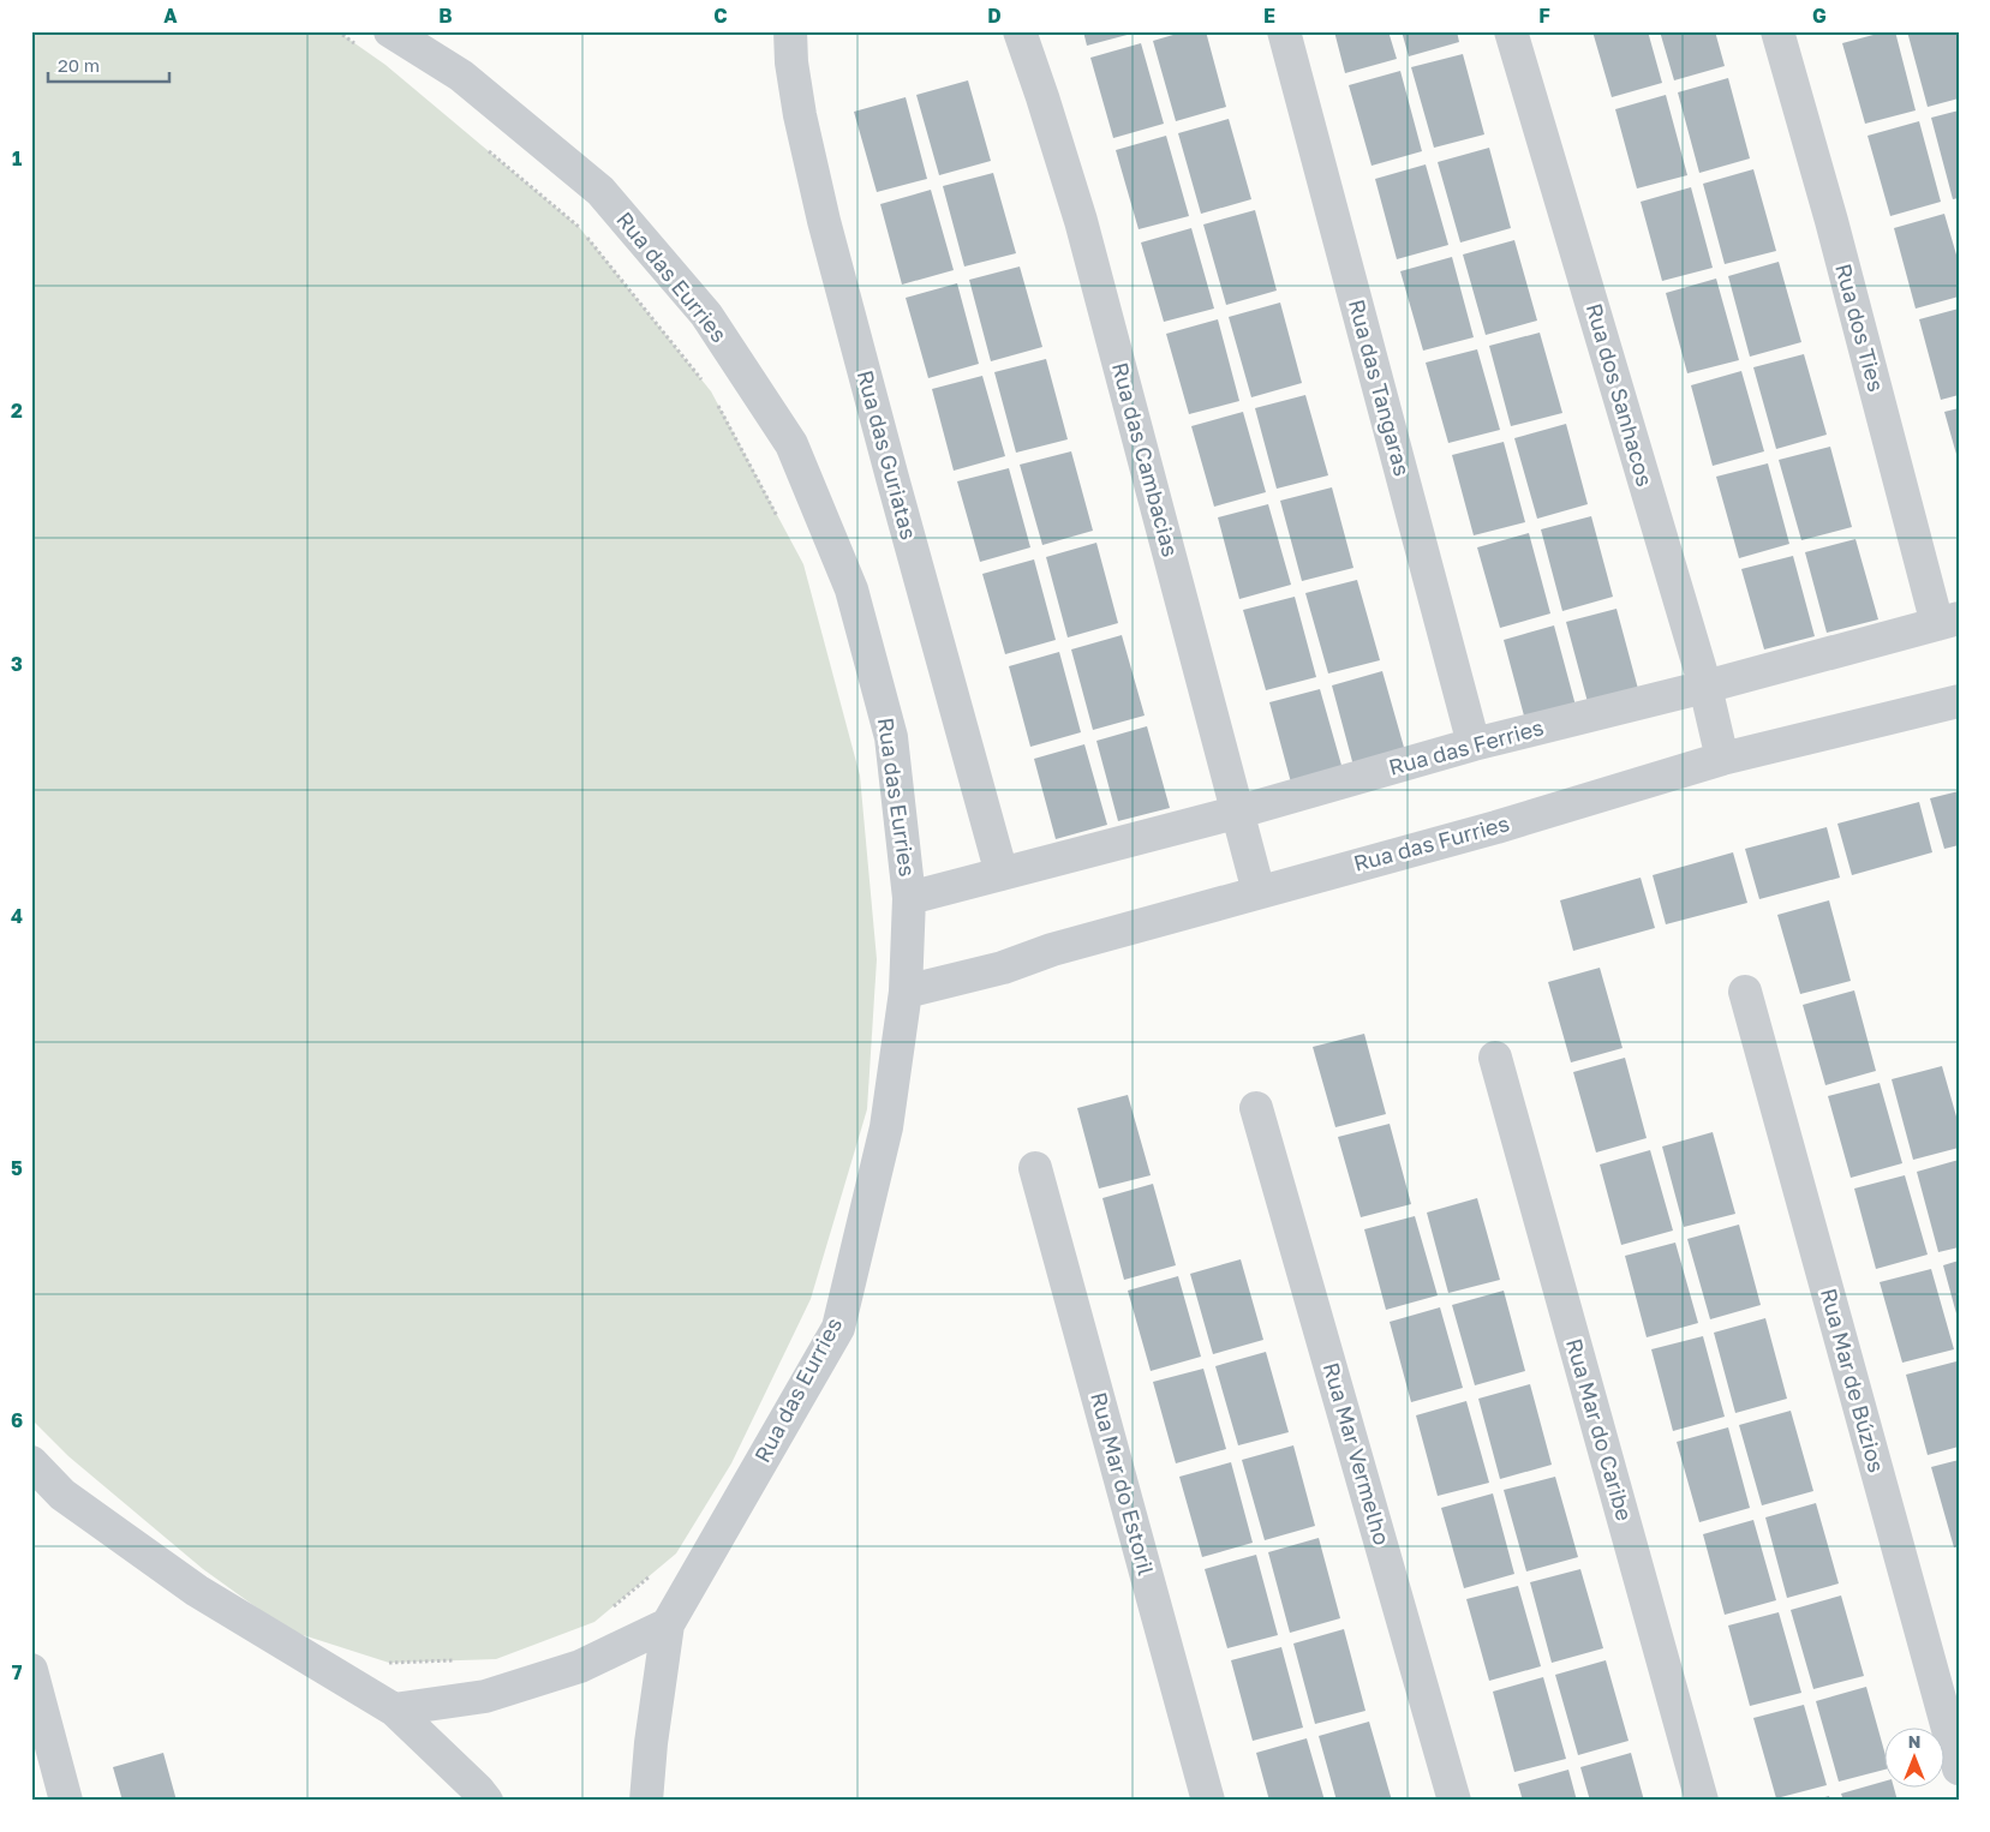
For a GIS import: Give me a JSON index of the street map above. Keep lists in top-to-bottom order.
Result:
{
  "streets": {
    "street": [
      "Rua das Eurries",
      "Rua dos Ties",
      "Rua das Tangaras",
      "Rua dos Sanhacos",
      "Rua das Guriatas",
      "Rua das Cambacias",
      "Rua das Ferries",
      "Rua das Furries",
      "Rua Mar de Búzios",
      "Rua Mar do Caribe",
      "Rua Mar Vermelho",
      "Rua Mar do Estoril"
    ]
  },
  "crossings": [
    ["Rua das Eurries", "Rua das Ferries"],
    ["Rua das Eurries", "Rua das Furries"],
    ["Rua dos Ties", "Rua das Ferries"],
    ["Rua das Tangaras", "Rua das Ferries"],
    ["Rua dos Sanhacos", "Rua das Ferries"],
    ["Rua dos Sanhacos", "Rua das Furries"],
    ["Rua das Guriatas", "Rua das Ferries"],
    ["Rua das Cambacias", "Rua das Ferries"],
    ["Rua das Cambacias", "Rua das Furries"]
  ],
  "scale_bar": "20 m",
  "north": "top",
  "grid": {
    "columns": [
      "A",
      "B",
      "C",
      "D",
      "E",
      "F",
      "G"
    ],
    "rows": [
      "1",
      "2",
      "3",
      "4",
      "5",
      "6",
      "7"
    ]
  }
}
